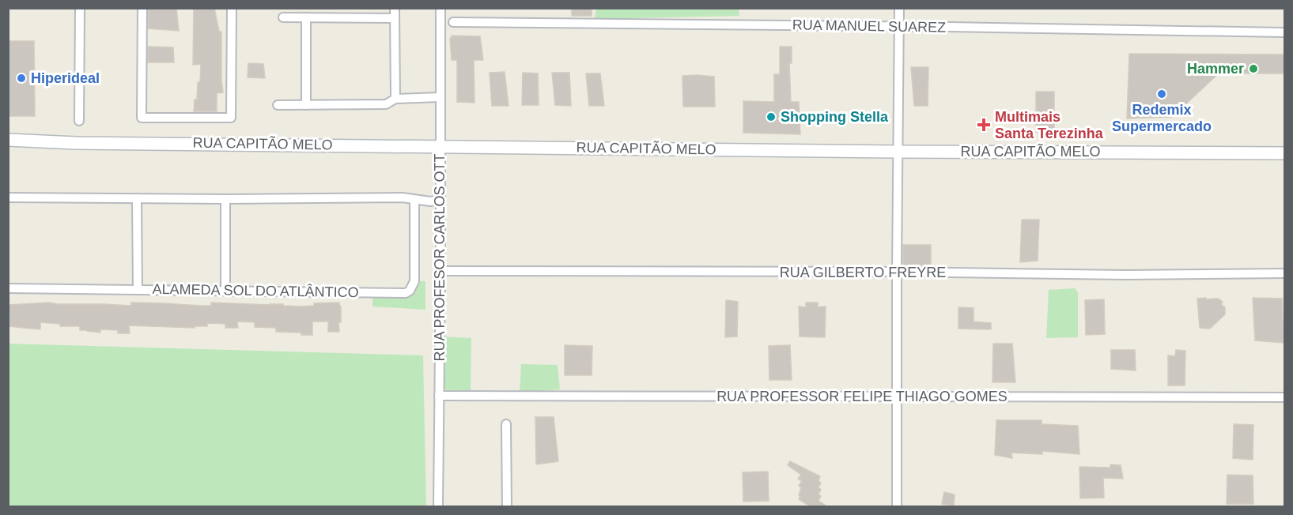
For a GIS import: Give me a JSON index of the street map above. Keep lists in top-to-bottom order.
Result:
{
  "streets": {
    "main road": ["RUA CAPITÃO MELO"],
    "street": [
      "RUA MANUEL SUAREZ",
      "RUA PROFESOR CARLOS OTT",
      "RUA GILBERTO FREYRE",
      "ALAMEDA SOL DO ATLÂNTICO",
      "RUA PROFESSOR FELIPE THIAGO GOMES"
    ]
  },
  "crossings": [
    ["RUA CAPITÃO MELO", "RUA PROFESOR CARLOS OTT"],
    ["RUA PROFESOR CARLOS OTT", "RUA GILBERTO FREYRE"],
    ["RUA PROFESOR CARLOS OTT", "RUA PROFESSOR FELIPE THIAGO GOMES"]
  ],
  "places": {
    "other": [
      "Hammer",
      "Hiperideal",
      "Redemix Supermercado",
      "Shopping Stella"
    ],
    "health": ["Multimais Santa Terezinha"]
  }
}
